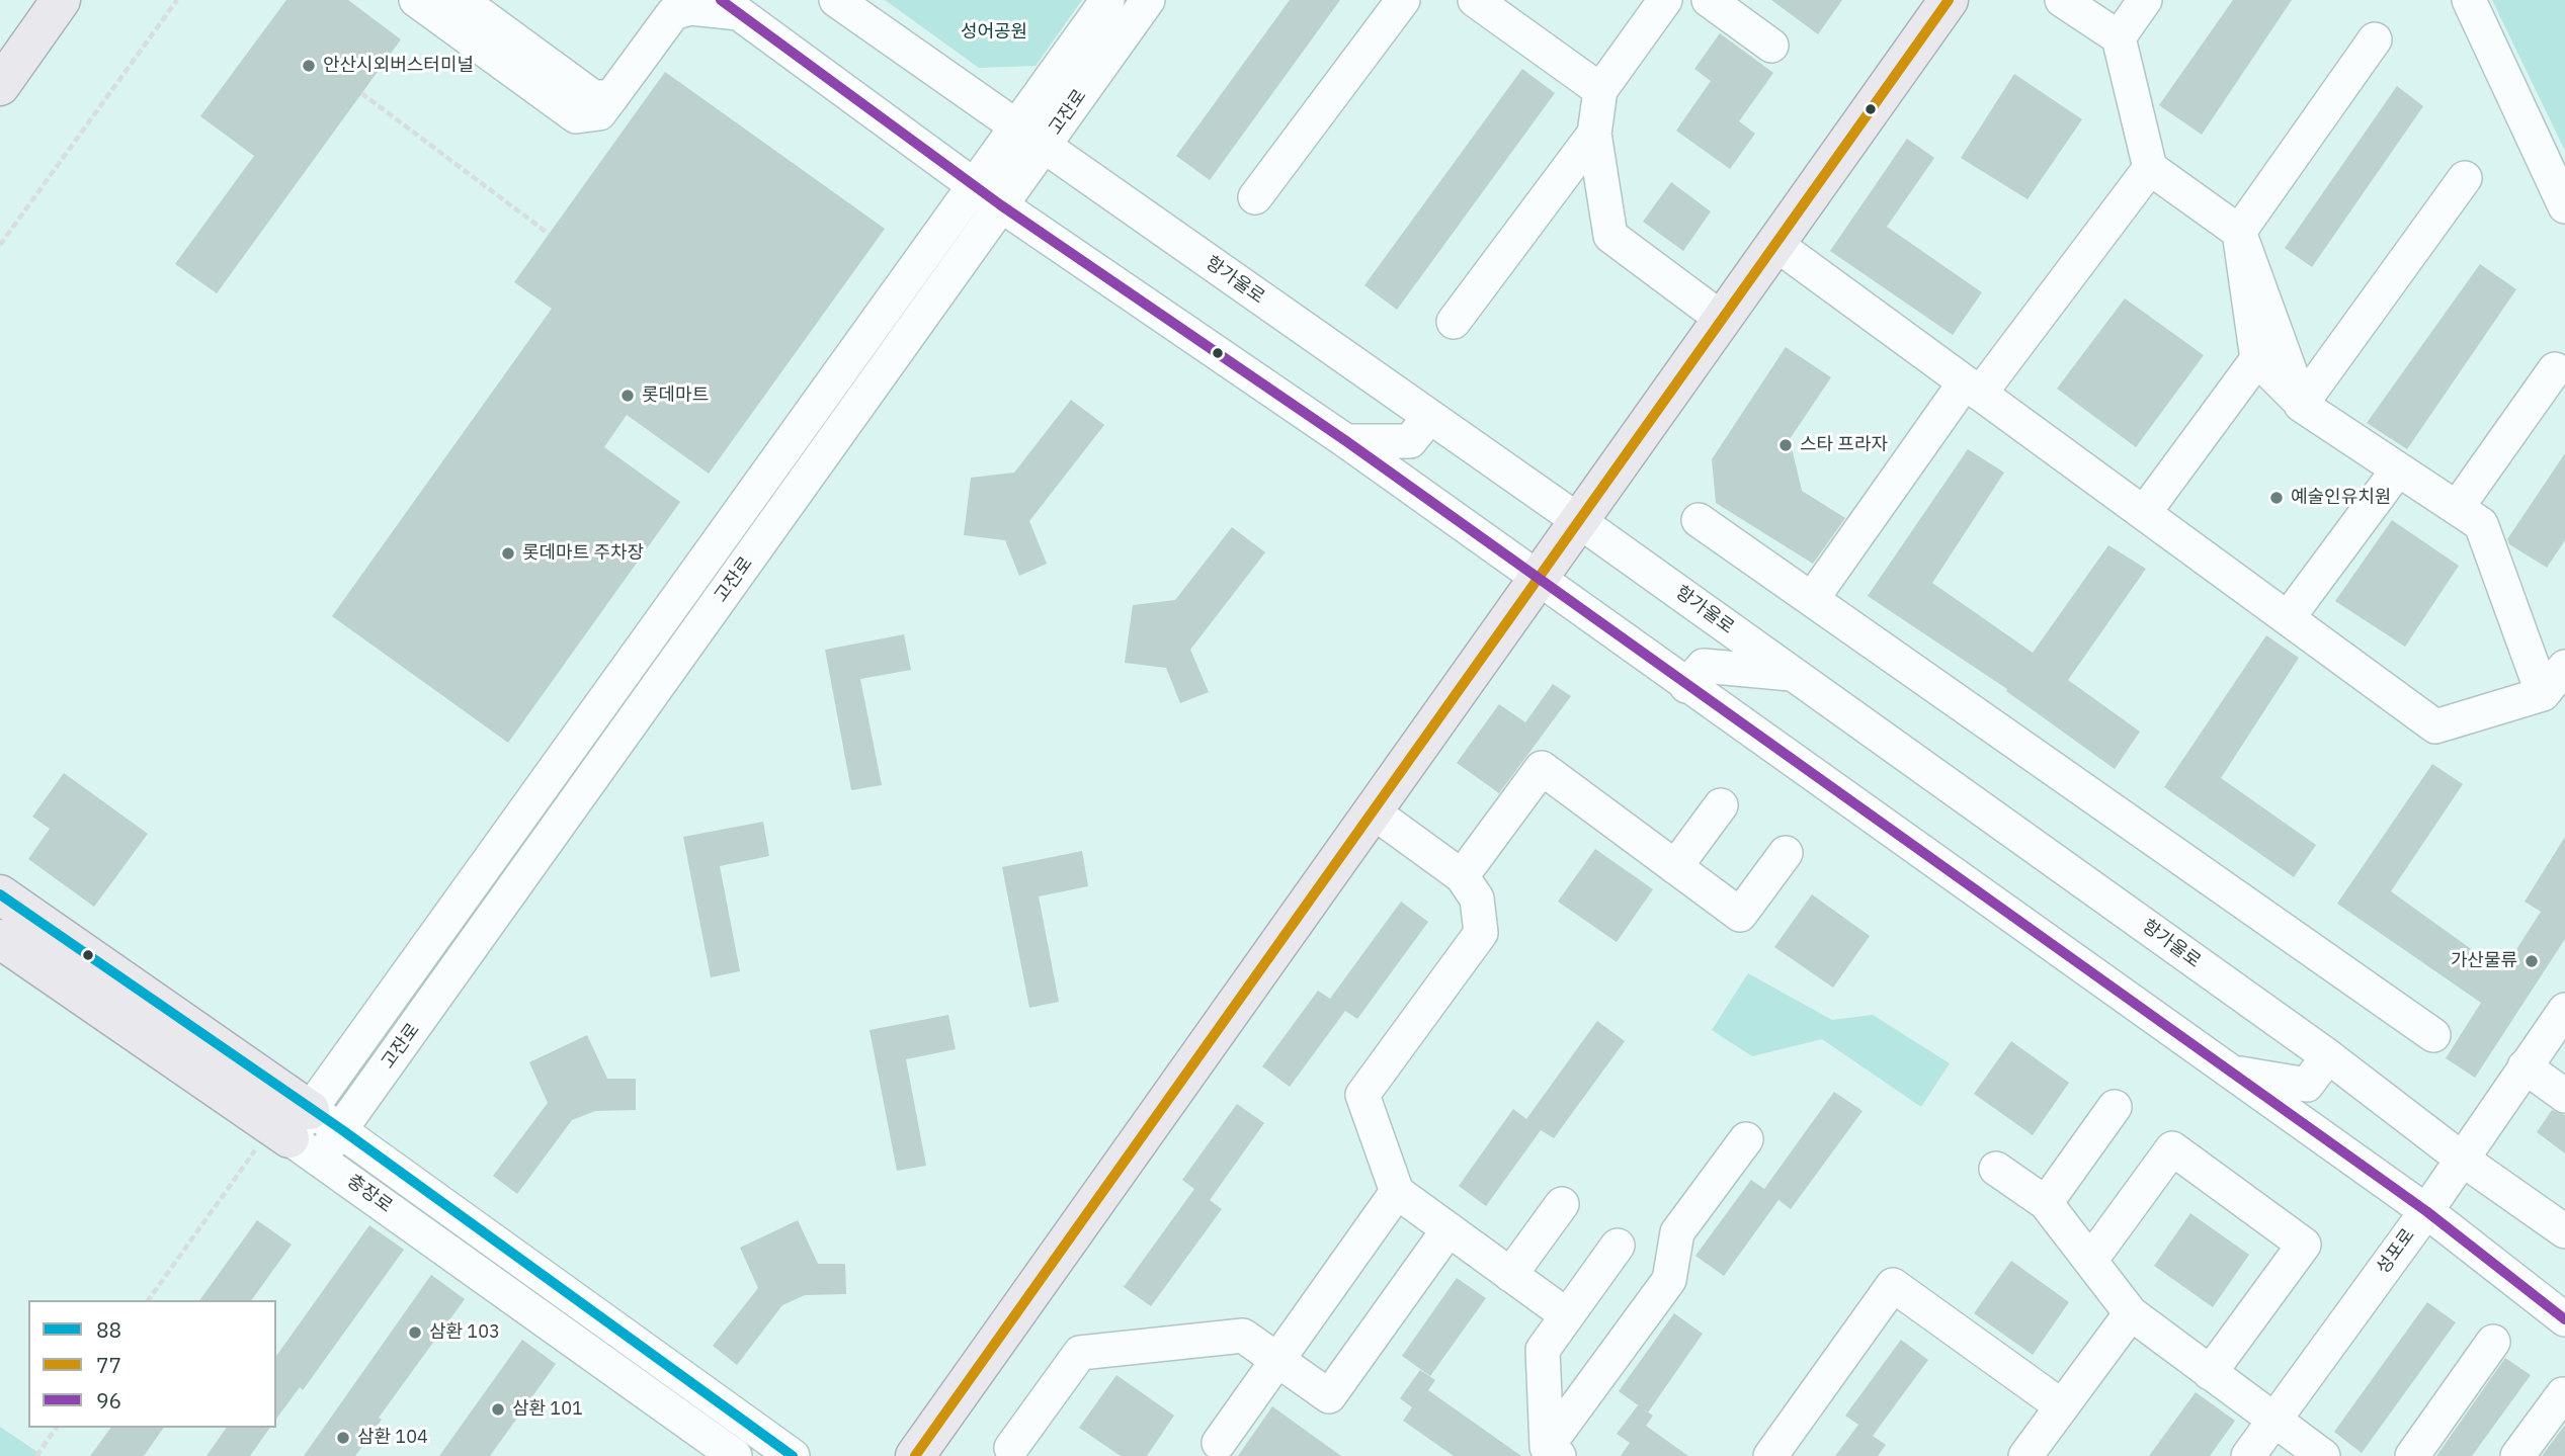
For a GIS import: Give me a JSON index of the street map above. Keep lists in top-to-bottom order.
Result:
{
  "streets": {
    "main road": ["충장로"],
    "street": ["고잔로", "항가울로", "성포로"]
  },
  "crossings": [
    ["고잔로", "항가울로"],
    ["고잔로", "충장로"],
    ["항가울로", "성포로"]
  ],
  "parks": ["성어공원"],
  "places": [
    "안산시외버스터미널",
    "롯데마트",
    "스타 프라자",
    "예술인유치원",
    "롯데마트 주차장",
    "가산물류",
    "삼환 103",
    "삼환 101",
    "삼환 104"
  ],
  "lines": ["transit line 77", "transit line 96", "transit line 88"],
  "legend": ["88", "77", "96"]
}
